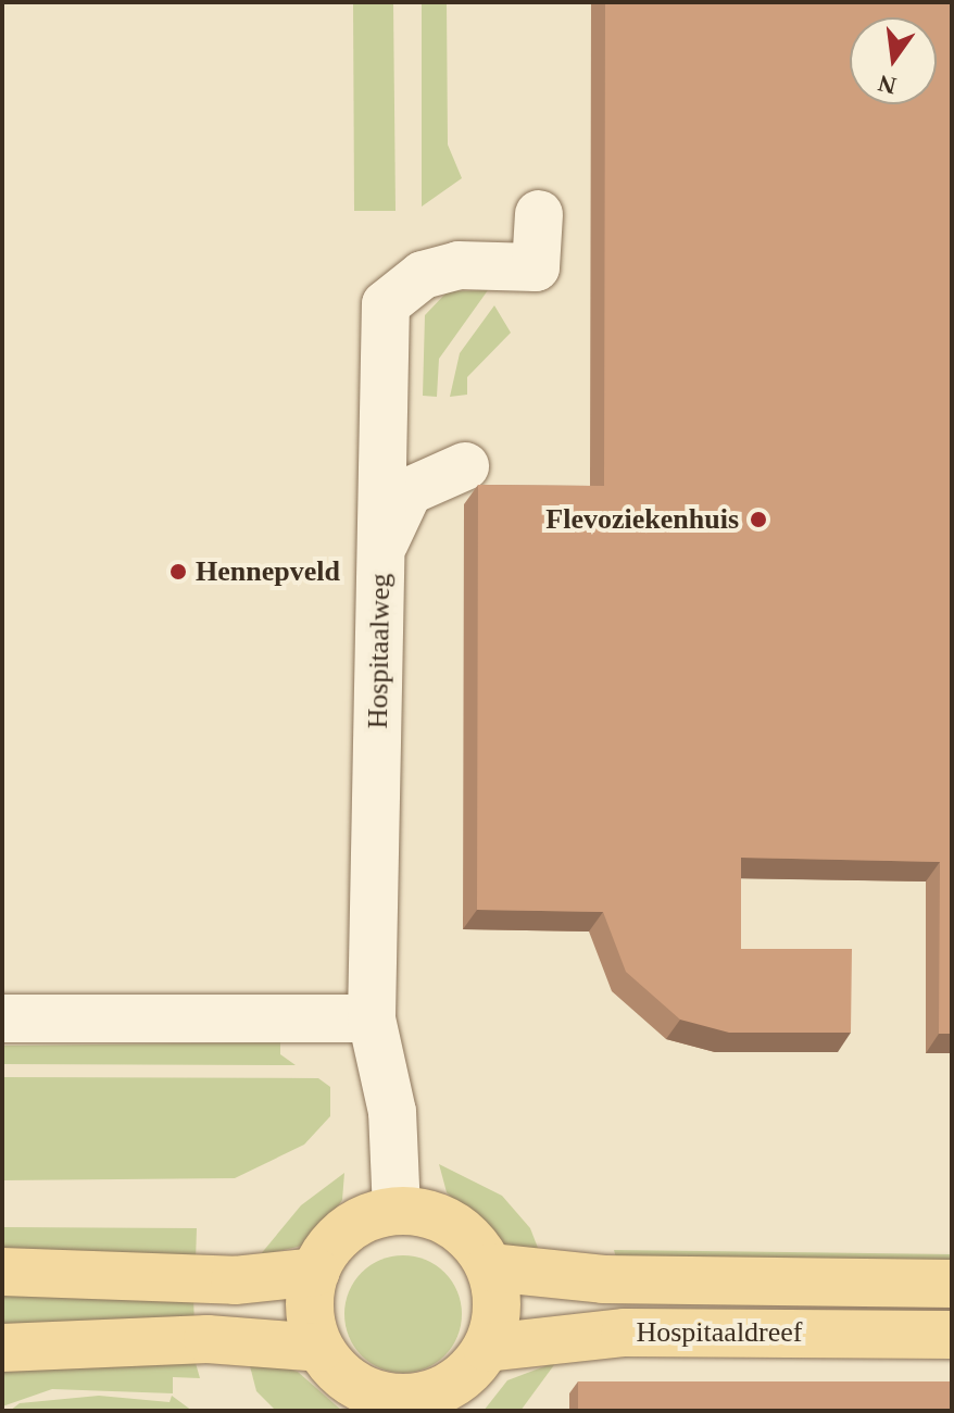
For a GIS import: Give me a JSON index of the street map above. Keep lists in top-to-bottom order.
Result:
{
  "streets": {
    "main road": ["Hospitaaldreef"],
    "lane": ["Hospitaalweg"]
  },
  "crossings": [
    ["Hospitaalweg", "Hospitaaldreef"]
  ],
  "places": ["Flevoziekenhuis", "Hennepveld"],
  "north": "bottom"
}
